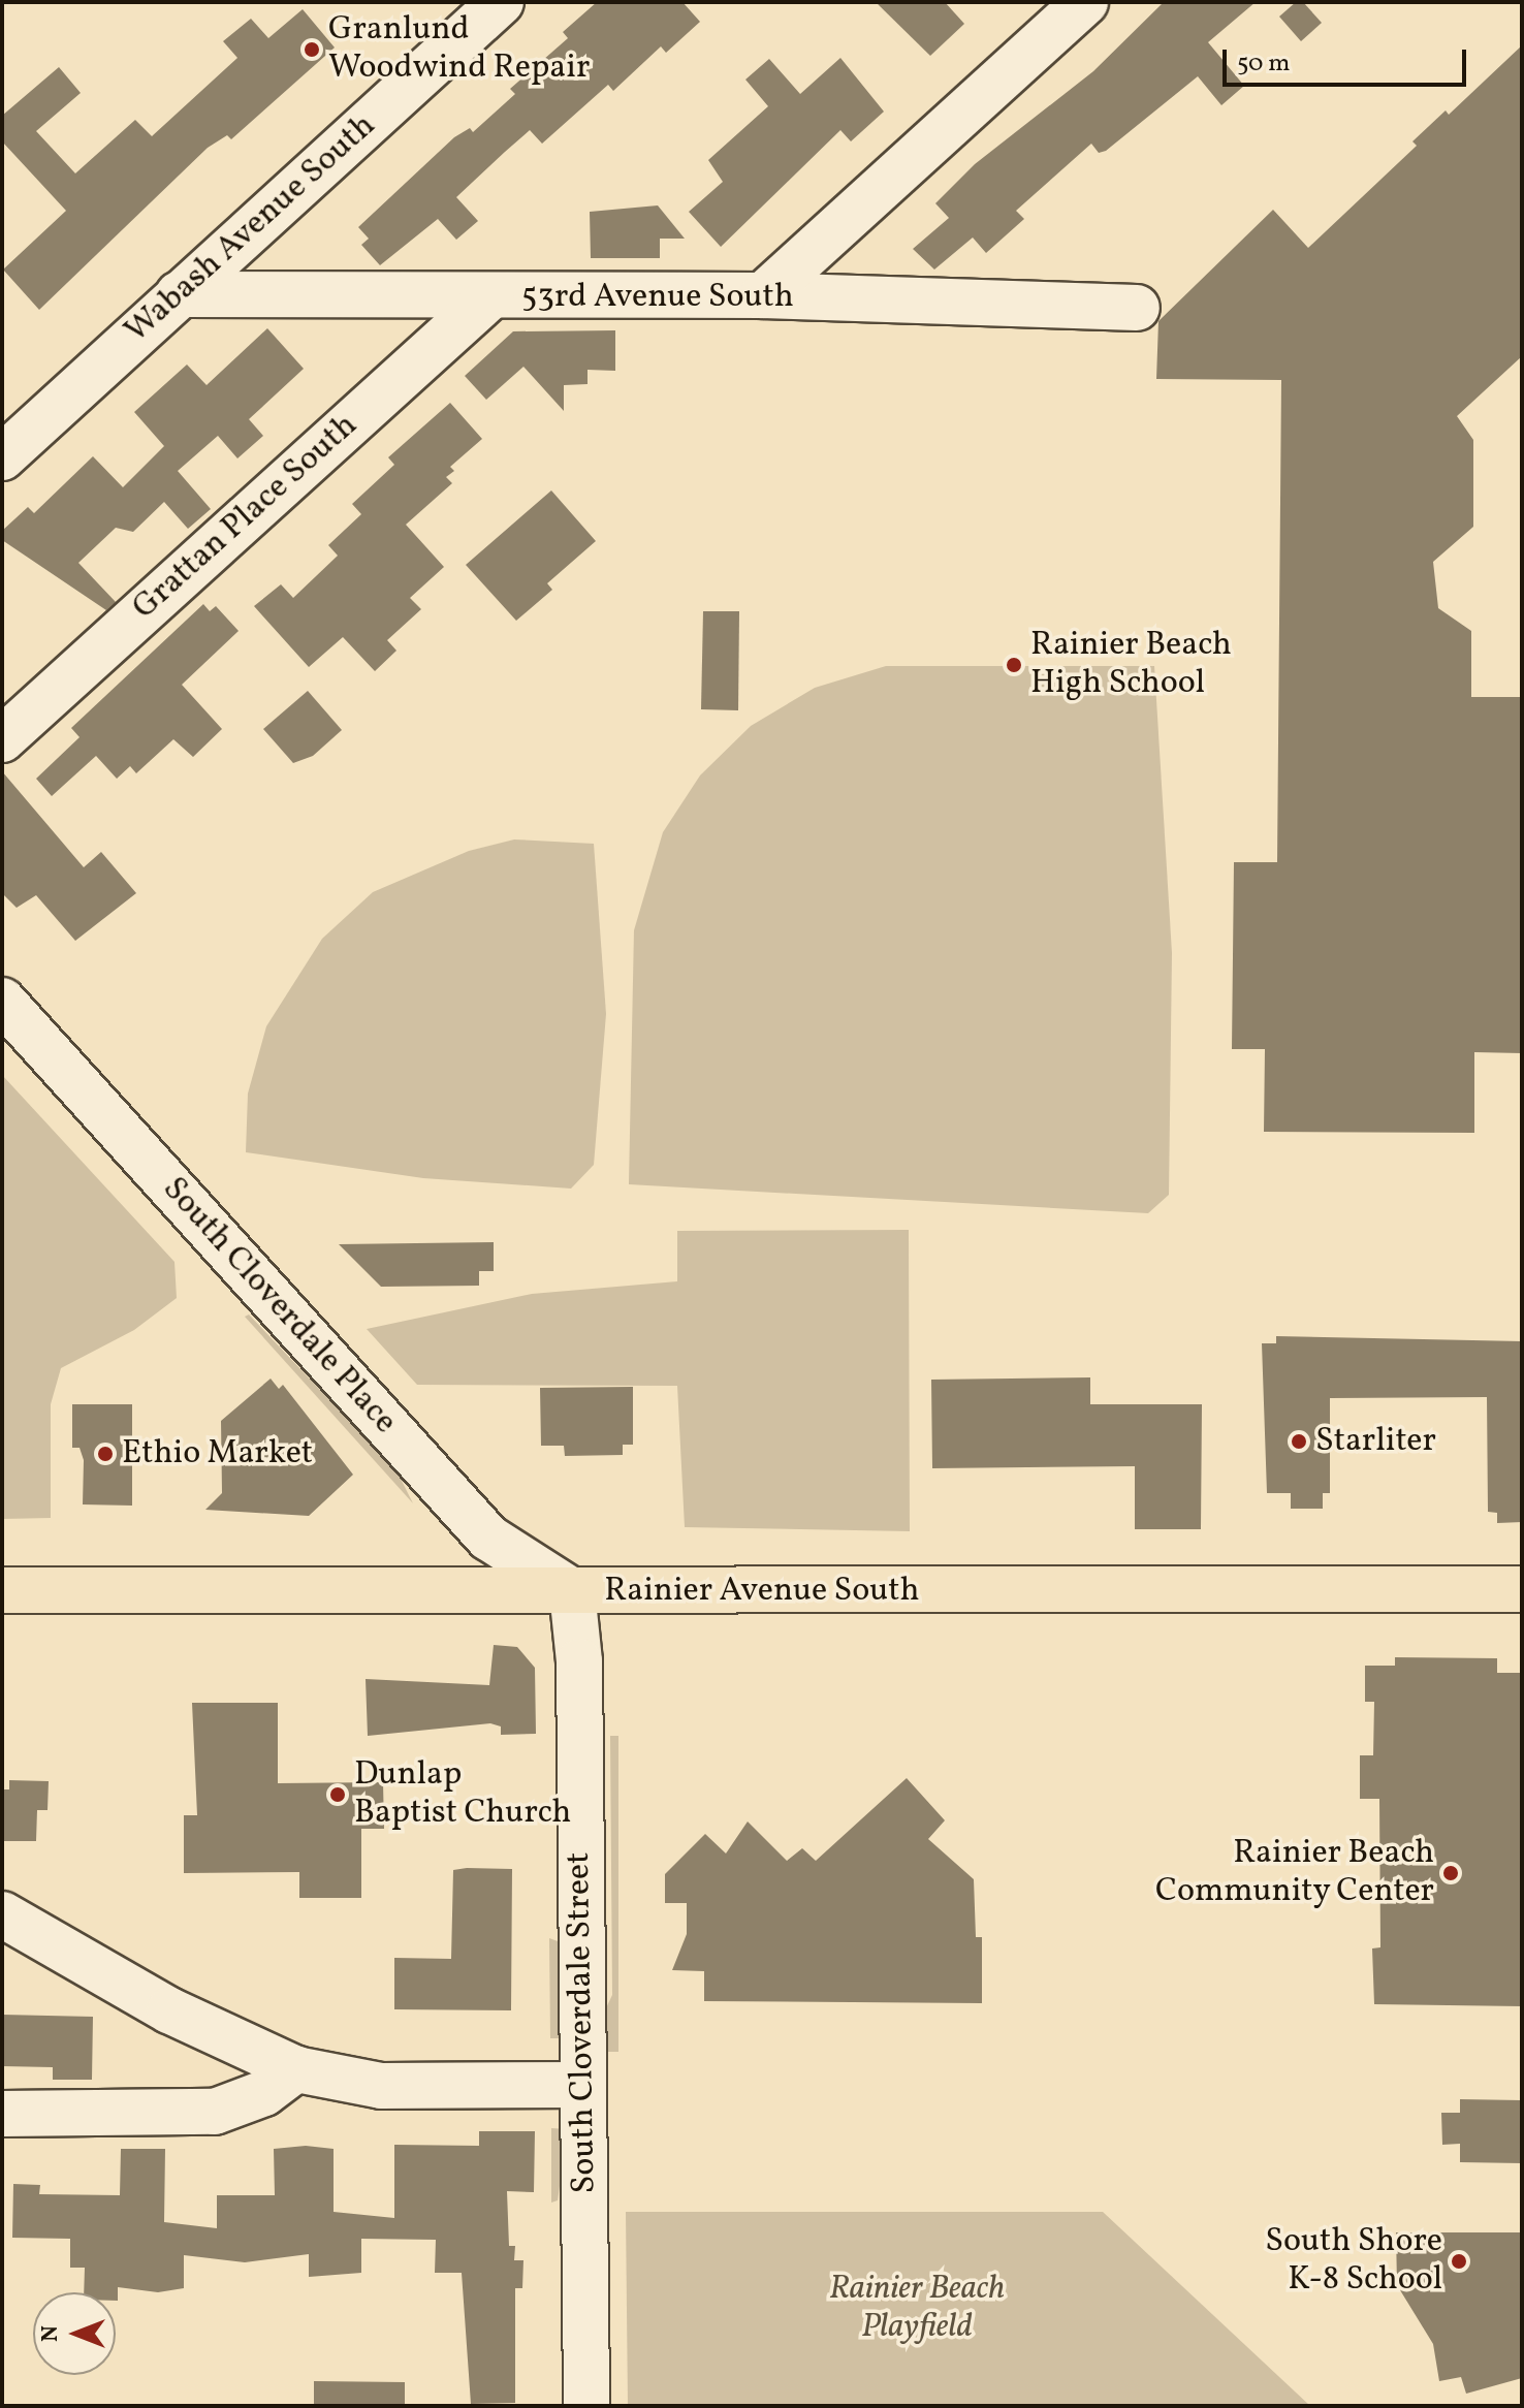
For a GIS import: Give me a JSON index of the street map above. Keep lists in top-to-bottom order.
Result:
{
  "streets": {
    "main road": ["Rainier Avenue South"],
    "street": [
      "Wabash Avenue South",
      "53rd Avenue South",
      "Grattan Place South",
      "South Cloverdale Place",
      "South Cloverdale Street"
    ]
  },
  "crossings": [
    ["Wabash Avenue South", "53rd Avenue South"],
    ["53rd Avenue South", "Grattan Place South"],
    ["South Cloverdale Place", "Rainier Avenue South"],
    ["South Cloverdale Place", "South Cloverdale Street"],
    ["Rainier Avenue South", "South Cloverdale Street"]
  ],
  "parks": ["Rainier Beach Playfield"],
  "places": [
    "Granlund Woodwind Repair",
    "Rainier Beach High School",
    "Starliter",
    "Ethio Market",
    "Dunlap Baptist Church",
    "Rainier Beach Community Center",
    "South Shore K-8 School"
  ],
  "scale_bar": "50 m",
  "north": "left"
}
